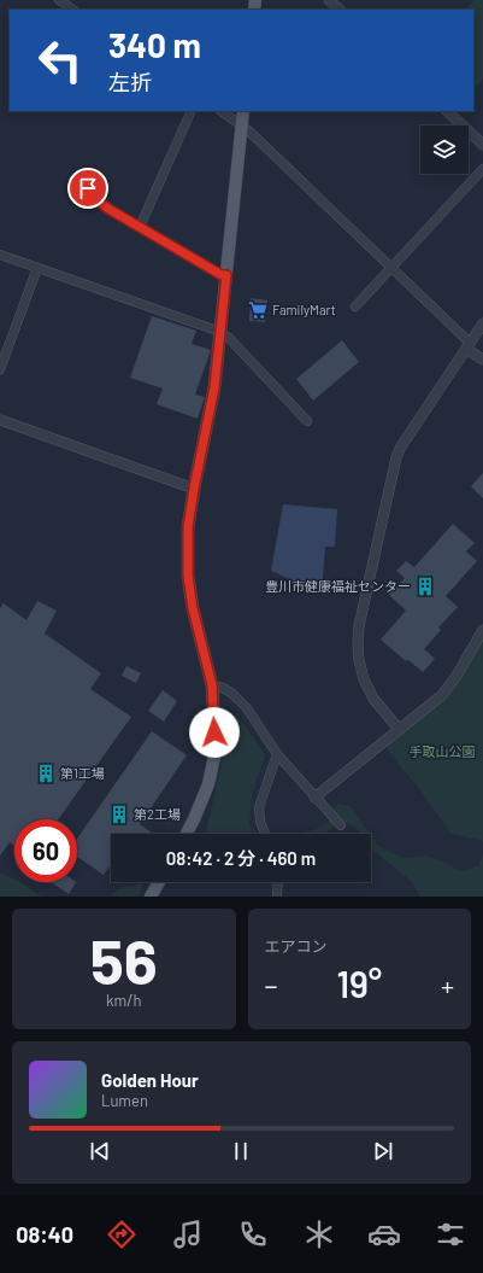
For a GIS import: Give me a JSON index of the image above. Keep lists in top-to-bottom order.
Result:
{
  "parks": ["手取山公園"],
  "places": {
    "supermarket": ["FamilyMart"],
    "building": ["豊川市健康福祉センター", "第1工場", "第2工場"]
  },
  "page": {
    "turn": ["340 m", "左折"],
    "limit": "60",
    "trip": "08:42 · 2 分 · 460 m",
    "tile": [
      ["56", "km/h"],
      "エアコン"
    ],
    "heat": ["−", "19°", "+"],
    "song": ["Golden Hour", "Lumen"],
    "tabs": "08:40"
  }
}
